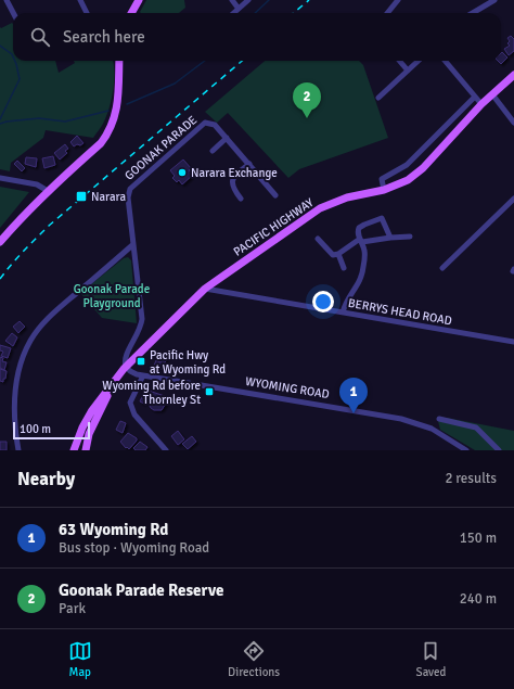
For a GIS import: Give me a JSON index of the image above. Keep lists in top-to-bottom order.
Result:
{
  "streets": {
    "main road": ["PACIFIC HIGHWAY"],
    "street": ["GOONAK PARADE", "BERRYS HEAD ROAD", "WYOMING ROAD"]
  },
  "crossings": [
    ["GOONAK PARADE", "PACIFIC HIGHWAY"],
    ["GOONAK PARADE", "WYOMING ROAD"],
    ["PACIFIC HIGHWAY", "BERRYS HEAD ROAD"],
    ["PACIFIC HIGHWAY", "WYOMING ROAD"]
  ],
  "parks": ["Goonak Parade Playground"],
  "places": {
    "other": ["Narara Exchange"],
    "transit": ["Narara", "Pacific Hwy at Wyoming Rd", "Wyoming Rd before Thornley St"]
  },
  "scale_bar": "100 m",
  "page": {
    "search": "Search here",
    "pins": ["2", "1"],
    "scale": "100 m",
    "heading": ["Nearby", "2 results"],
    "list": [
      {
        "mark": "1",
        "name": "63 Wyoming Rd",
        "note": "Bus stop · Wyoming Road",
        "value": "150 m"
      },
      {
        "mark": "2",
        "name": "Goonak Parade Reserve",
        "note": "Park",
        "value": "240 m"
      }
    ],
    "nav": ["Map", "Directions", "Saved"]
  }
}
